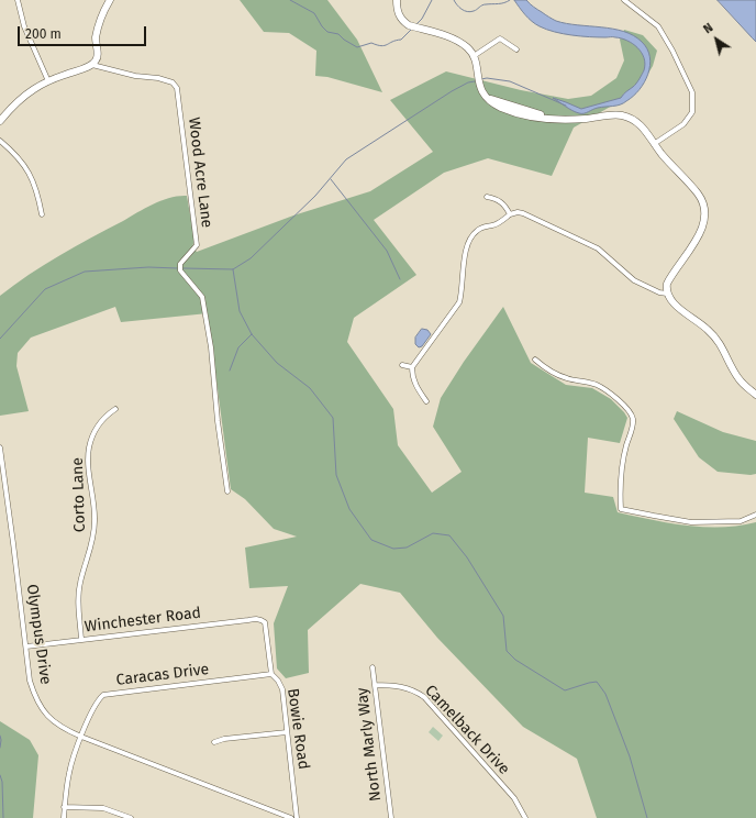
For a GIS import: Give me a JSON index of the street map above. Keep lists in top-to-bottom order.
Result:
{
  "streets": {
    "street": [
      "Wood Acre Lane",
      "Corto Lane",
      "Winchester Road",
      "Olympus Drive",
      "Caracas Drive",
      "Bowie Road",
      "Camelback Drive",
      "North Marly Way"
    ]
  },
  "crossings": [
    ["Corto Lane", "Winchester Road"],
    ["Winchester Road", "Olympus Drive"],
    ["Winchester Road", "Bowie Road"],
    ["Olympus Drive", "Caracas Drive"],
    ["Caracas Drive", "Bowie Road"],
    ["Camelback Drive", "North Marly Way"]
  ],
  "scale_bar": "200 m",
  "north": "top left"
}
